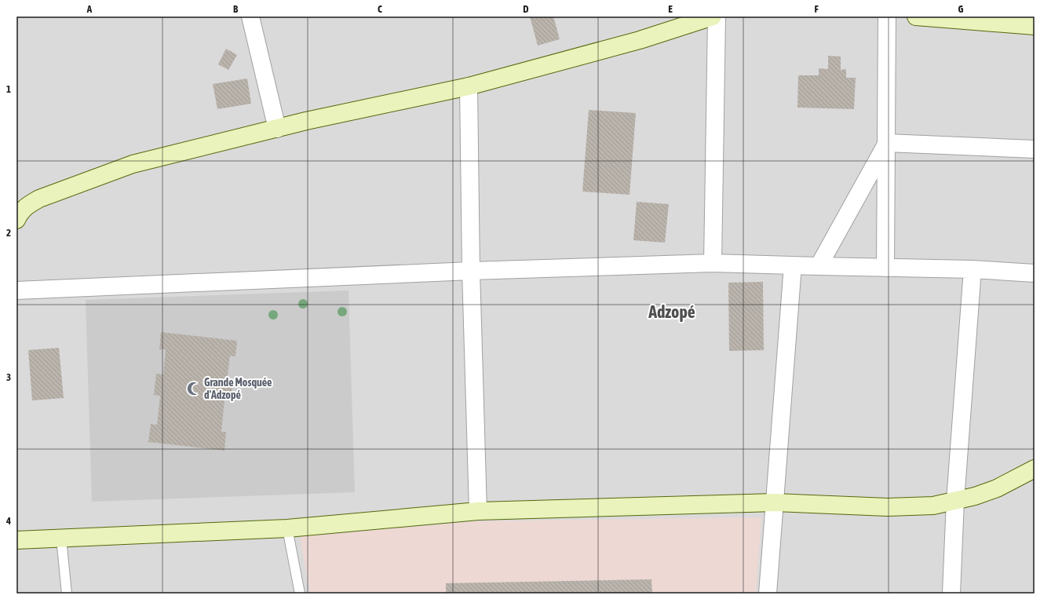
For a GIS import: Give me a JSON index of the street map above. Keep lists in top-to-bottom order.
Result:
{
  "districts": ["Adzopé"],
  "places": {
    "mosque": ["Grande Mosquée d'Adzopé"]
  },
  "grid": {
    "columns": [
      "A",
      "B",
      "C",
      "D",
      "E",
      "F",
      "G"
    ],
    "rows": [
      "1",
      "2",
      "3",
      "4"
    ]
  }
}
